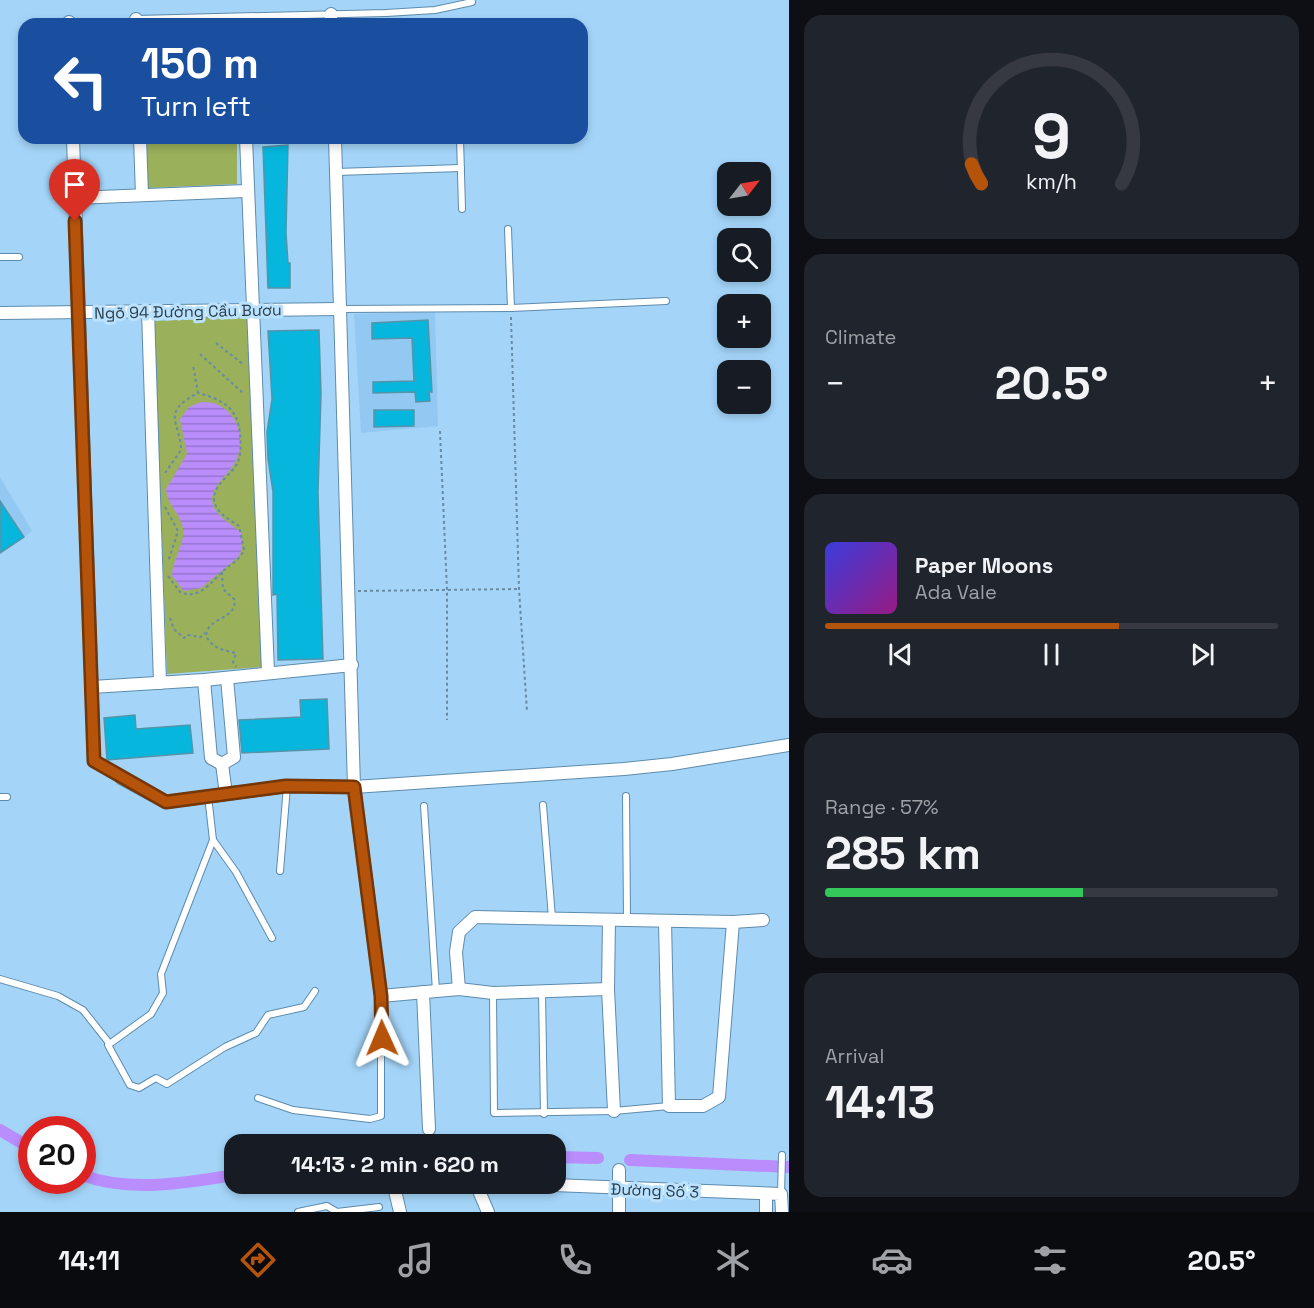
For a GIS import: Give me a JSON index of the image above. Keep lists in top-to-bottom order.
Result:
{
  "streets": {
    "street": ["Ngõ 94 Đường Cầu Bươu", "Đường Số 3"]
  },
  "north": "top right",
  "page": {
    "turn": ["150 m", "Turn left"],
    "map_buttons": ["+", "−"],
    "tile": [
      "Climate",
      ["Range · 57%", "285 km"],
      ["Arrival", "14:13"]
    ],
    "heat": ["−", "20.5°", "+"],
    "song": ["Paper Moons", "Ada Vale"],
    "limit": "20",
    "trip": "14:13 · 2 min · 620 m",
    "tabs": ["14:11", "20.5°"],
    "gauge": ["9", "km/h"]
  }
}
